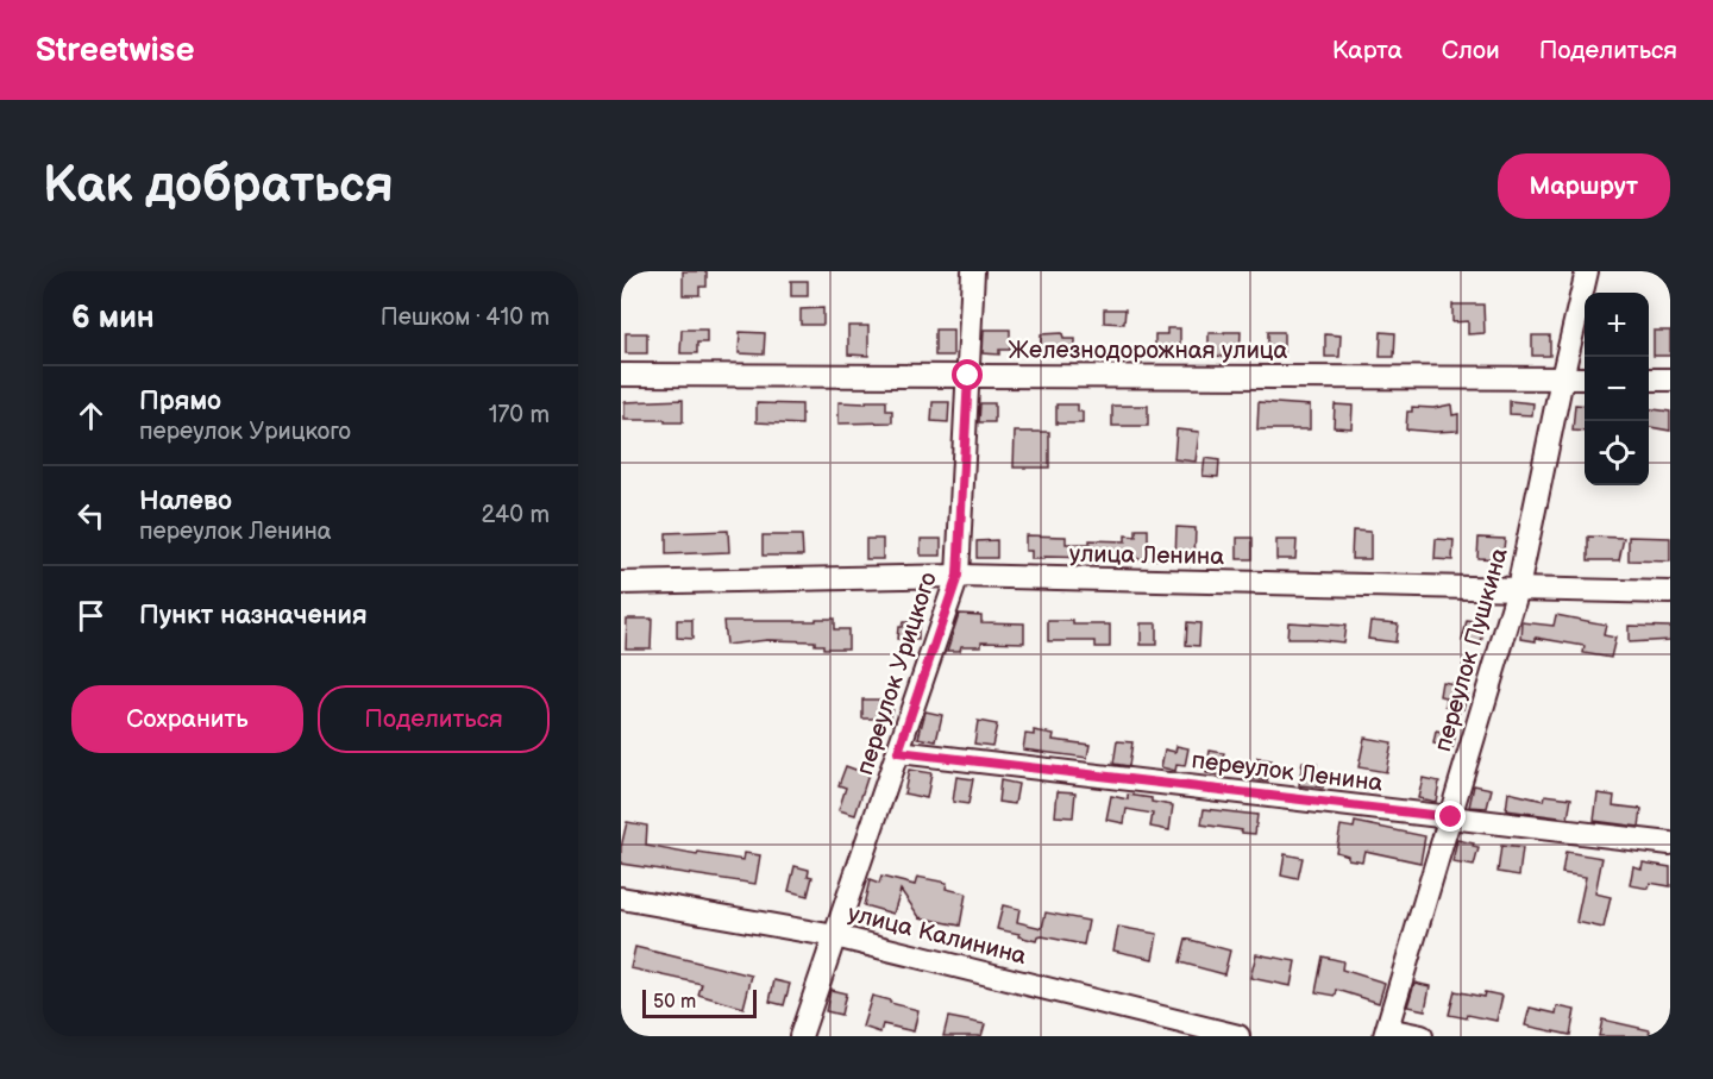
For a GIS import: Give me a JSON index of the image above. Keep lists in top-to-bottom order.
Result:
{
  "streets": {
    "street": [
      "Железнодорожная улица",
      "улица Ленина",
      "переулок Пушкина",
      "переулок Урицкого",
      "переулок Ленина",
      "улица Калинина"
    ]
  },
  "crossings": [
    ["Железнодорожная улица", "переулок Пушкина"],
    ["Железнодорожная улица", "переулок Урицкого"],
    ["улица Ленина", "переулок Пушкина"],
    ["улица Ленина", "переулок Урицкого"],
    ["переулок Пушкина", "переулок Ленина"],
    ["переулок Урицкого", "переулок Ленина"],
    ["переулок Урицкого", "улица Калинина"]
  ],
  "scale_bar": "50 m",
  "page": {
    "header": "Streetwise",
    "nav": ["Карта", "Слои", "Поделиться"],
    "buttons": [
      "Маршрут",
      ["Сохранить", "Поделиться"]
    ],
    "title": "Как добраться",
    "heading": ["6 мин", "Пешком · 410 m"],
    "map_buttons": ["+", "−"],
    "list": [
      ["Прямо", "переулок Урицкого", "170 m"],
      ["Налево", "переулок Ленина", "240 m"],
      "Пункт назначения"
    ],
    "scale": "50 m"
  }
}
